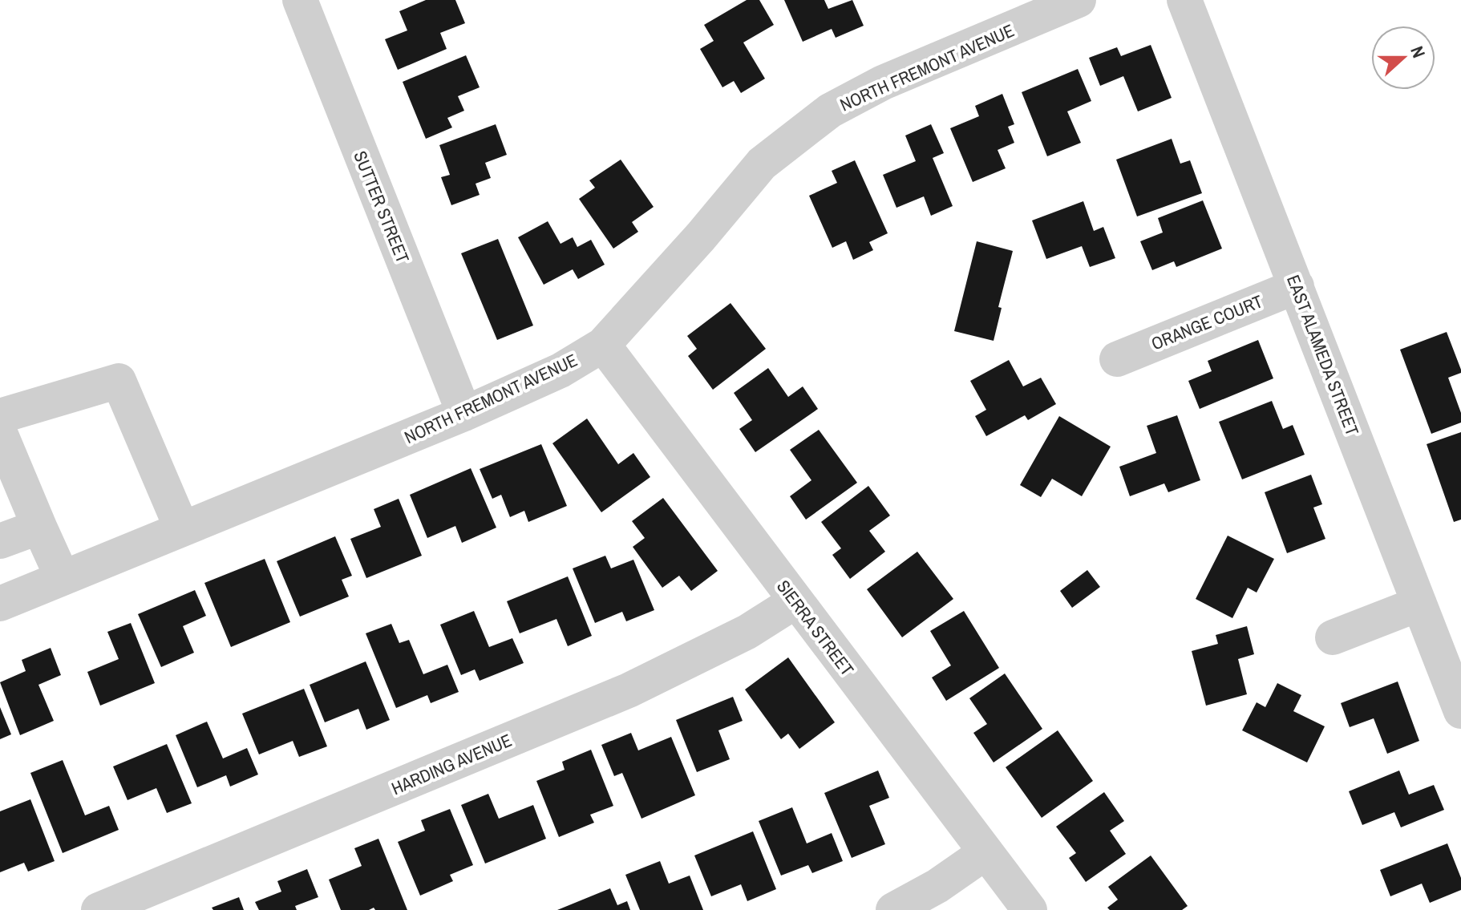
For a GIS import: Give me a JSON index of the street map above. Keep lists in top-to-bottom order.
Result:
{
  "streets": {
    "street": [
      "NORTH FREMONT AVENUE",
      "SUTTER STREET",
      "ORANGE COURT",
      "EAST ALAMEDA STREET",
      "SIERRA STREET",
      "HARDING AVENUE"
    ]
  },
  "crossings": [
    ["NORTH FREMONT AVENUE", "SUTTER STREET"],
    ["NORTH FREMONT AVENUE", "SIERRA STREET"],
    ["ORANGE COURT", "EAST ALAMEDA STREET"],
    ["SIERRA STREET", "HARDING AVENUE"]
  ],
  "north": "right"
}
